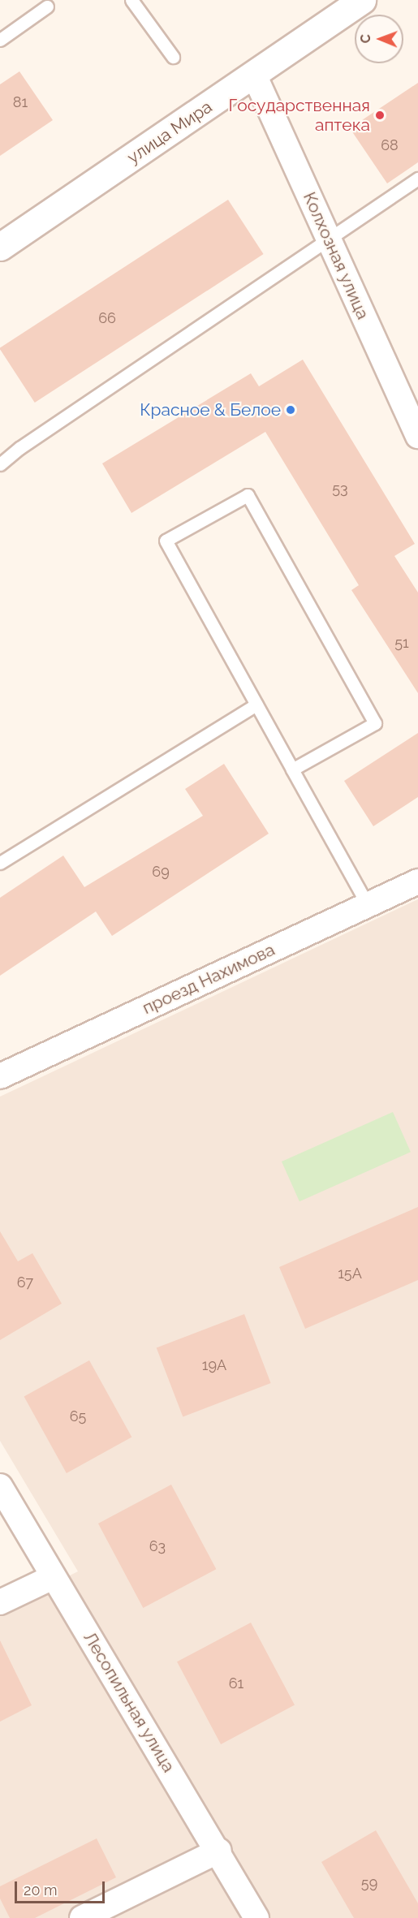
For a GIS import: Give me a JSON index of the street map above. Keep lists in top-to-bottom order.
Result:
{
  "streets": {
    "main road": ["улица Мира"],
    "street": ["Колхозная улица", "проезд Нахимова", "Лесопильная улица"]
  },
  "crossings": [
    ["улица Мира", "Колхозная улица"]
  ],
  "places": ["Государственная аптека", "Красное & Белое"],
  "house_numbers": [
    "81",
    "68",
    "66",
    "53",
    "51",
    "69",
    "15А",
    "67",
    "19А",
    "65",
    "63",
    "61",
    "59"
  ],
  "scale_bar": "20 m",
  "north": "left"
}
